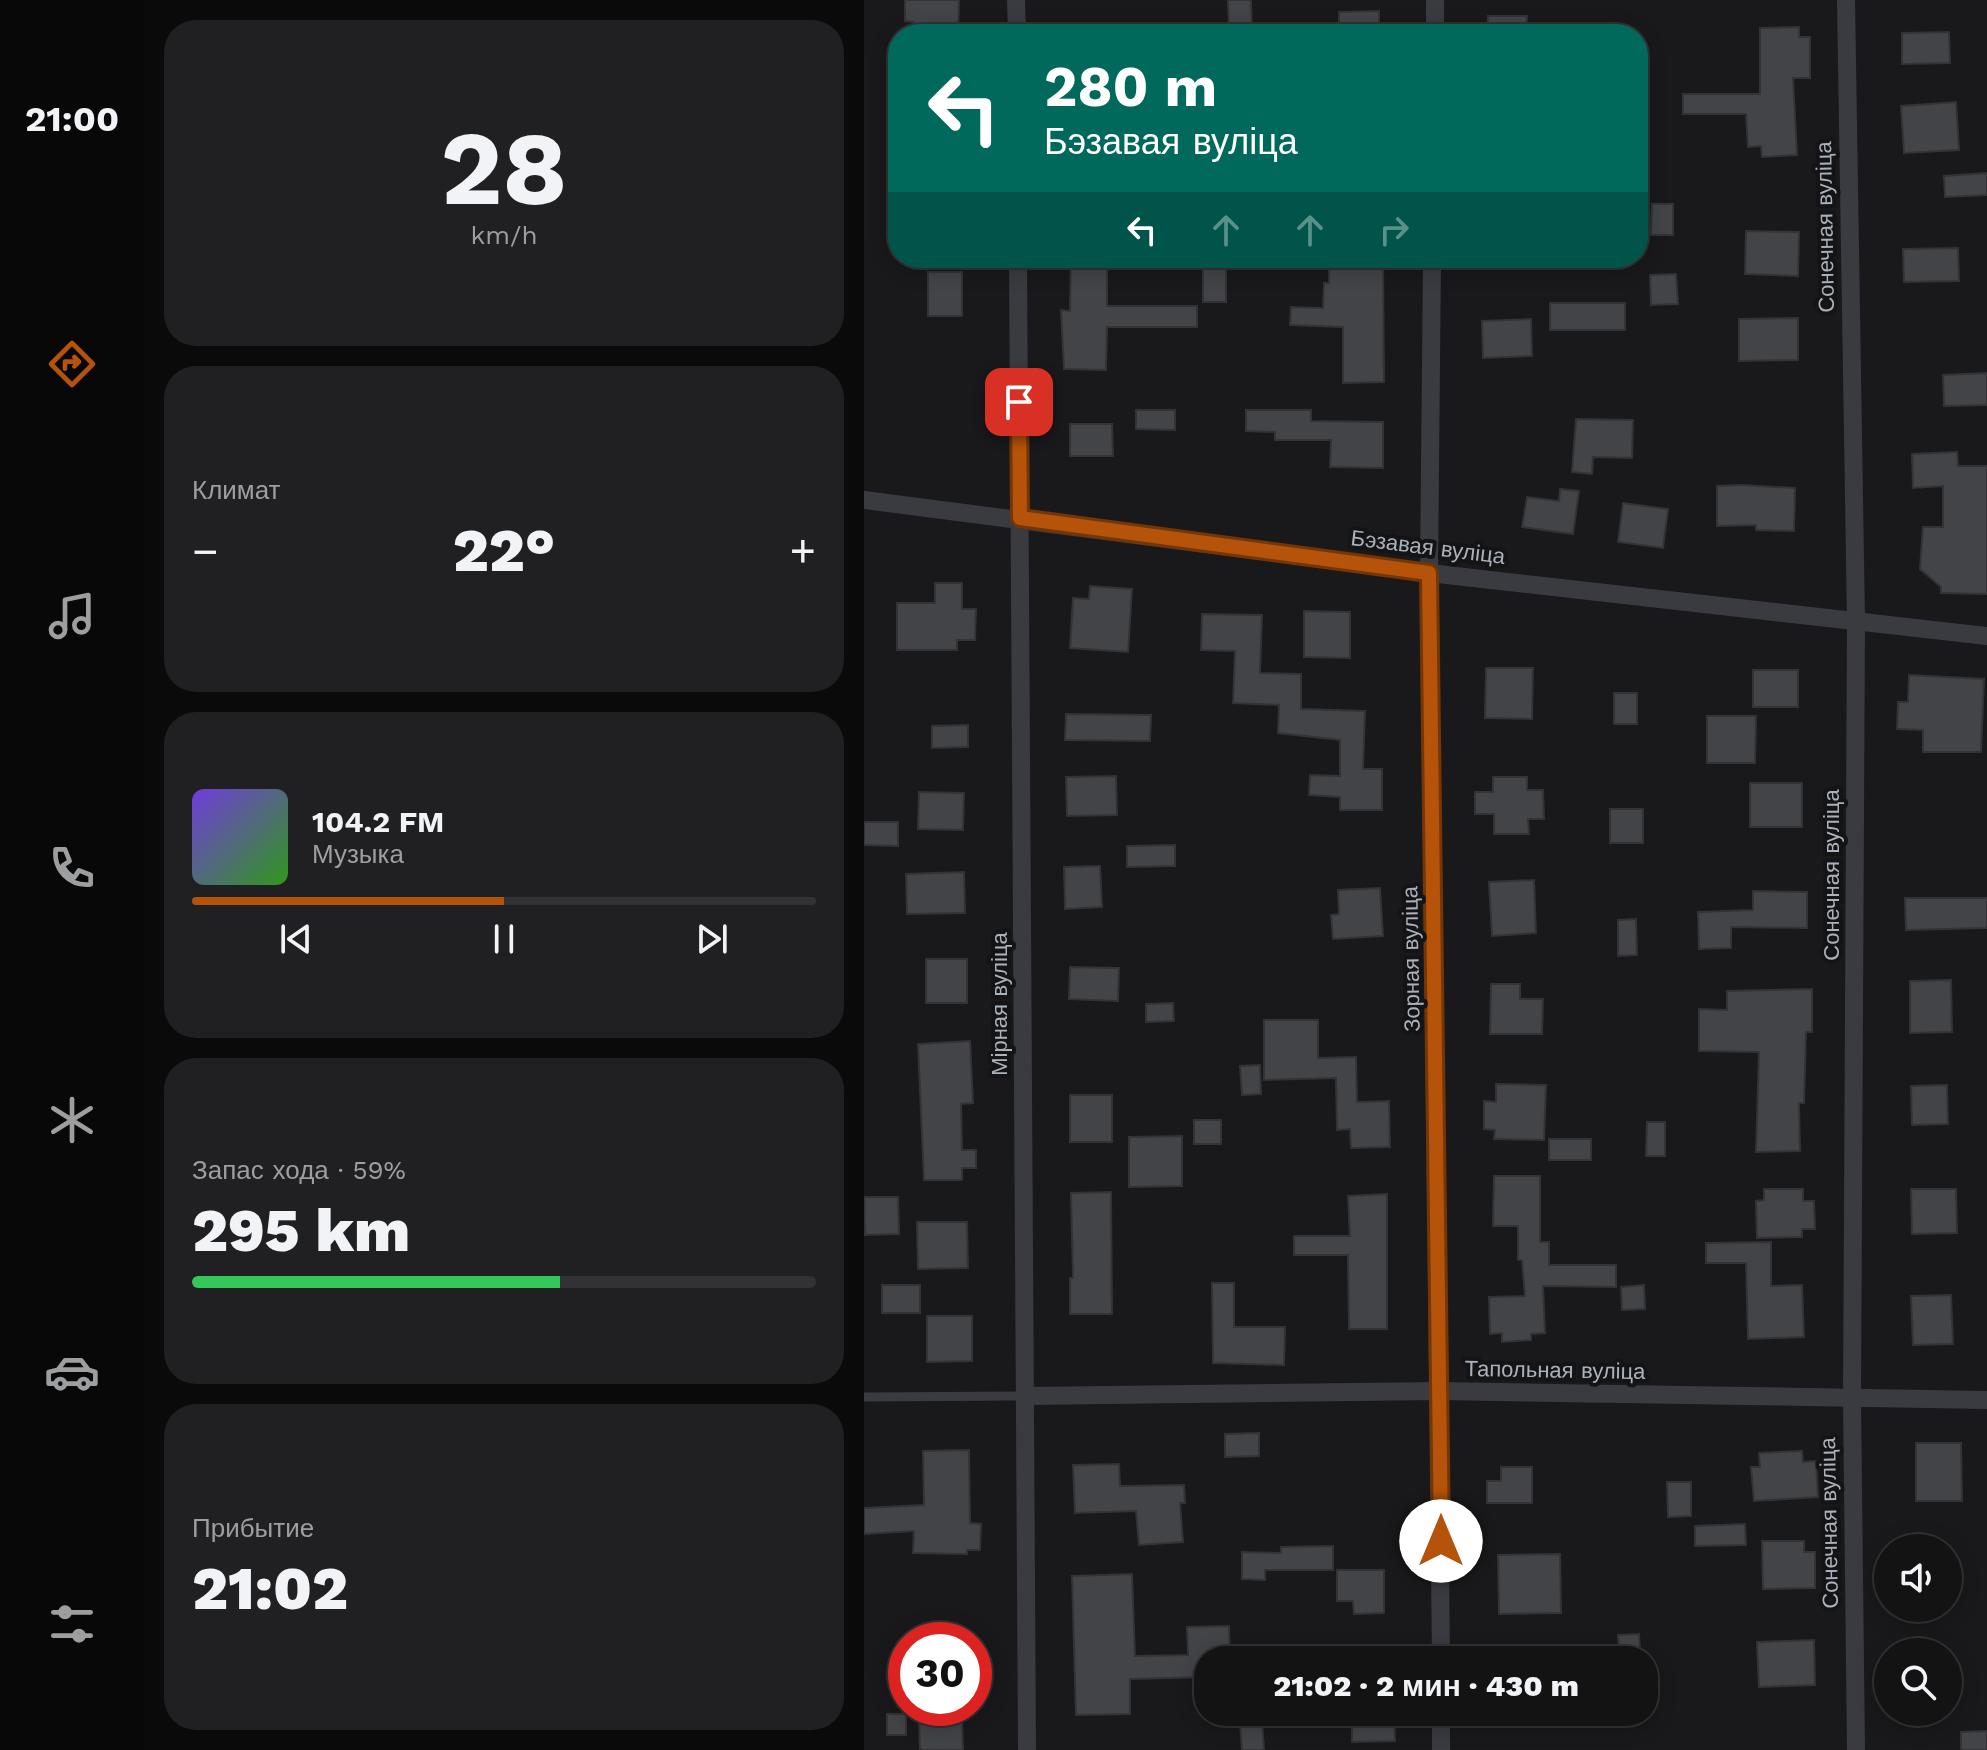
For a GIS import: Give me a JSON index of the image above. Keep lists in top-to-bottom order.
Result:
{
  "streets": {
    "street": [
      "Сонечная вуліца",
      "Бэзавая вуліца",
      "Зорная вуліца",
      "Мірная вуліца",
      "Тапольная вуліца"
    ]
  },
  "crossings": [
    ["Сонечная вуліца", "Бэзавая вуліца"],
    ["Сонечная вуліца", "Тапольная вуліца"],
    ["Бэзавая вуліца", "Зорная вуліца"],
    ["Бэзавая вуліца", "Мірная вуліца"],
    ["Зорная вуліца", "Тапольная вуліца"],
    ["Мірная вуліца", "Тапольная вуліца"]
  ],
  "page": {
    "tabs": "21:00",
    "tile": [
      ["28", "km/h"],
      "Климат",
      ["Запас хода · 59%", "295 km"],
      ["Прибытие", "21:02"]
    ],
    "turn": ["280 m", "Бэзавая вуліца"],
    "heat": ["−", "22°", "+"],
    "song": ["104.2 FM", "Музыка"],
    "limit": "30",
    "trip": "21:02 · 2 мин · 430 m"
  }
}
